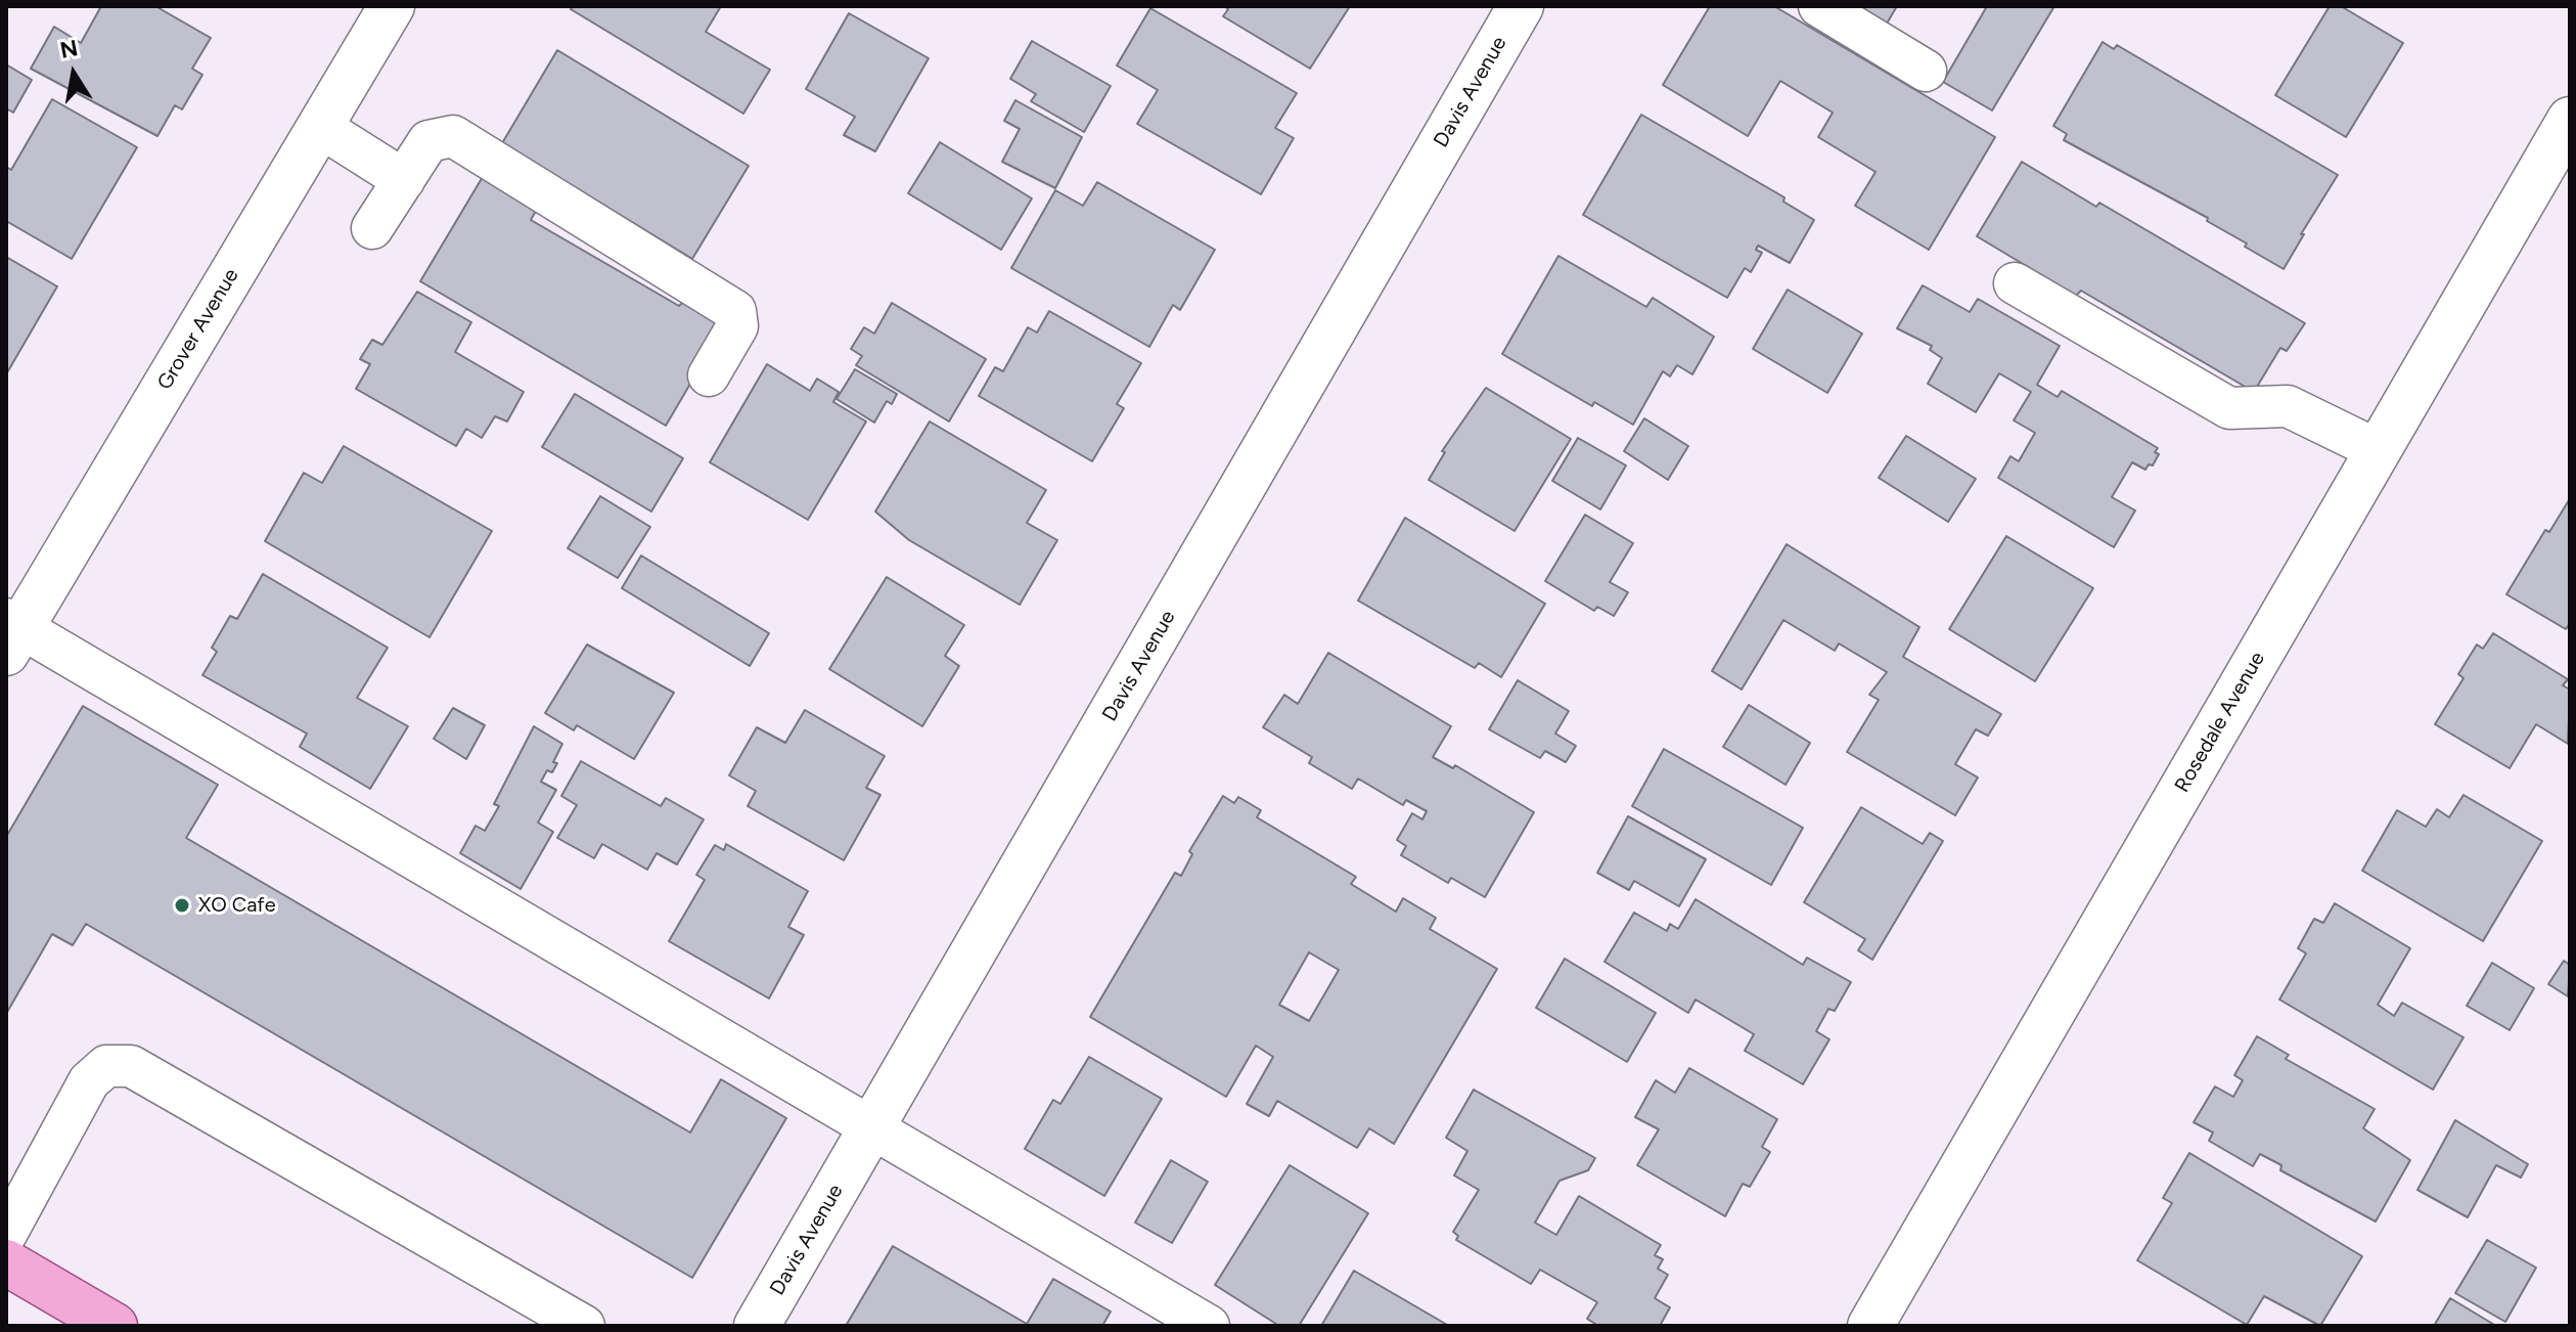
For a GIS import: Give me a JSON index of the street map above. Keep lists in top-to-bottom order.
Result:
{
  "streets": {
    "street": ["Davis Avenue", "Grover Avenue", "Rosedale Avenue"]
  },
  "places": ["XO Cafe"],
  "north": "top"
}
